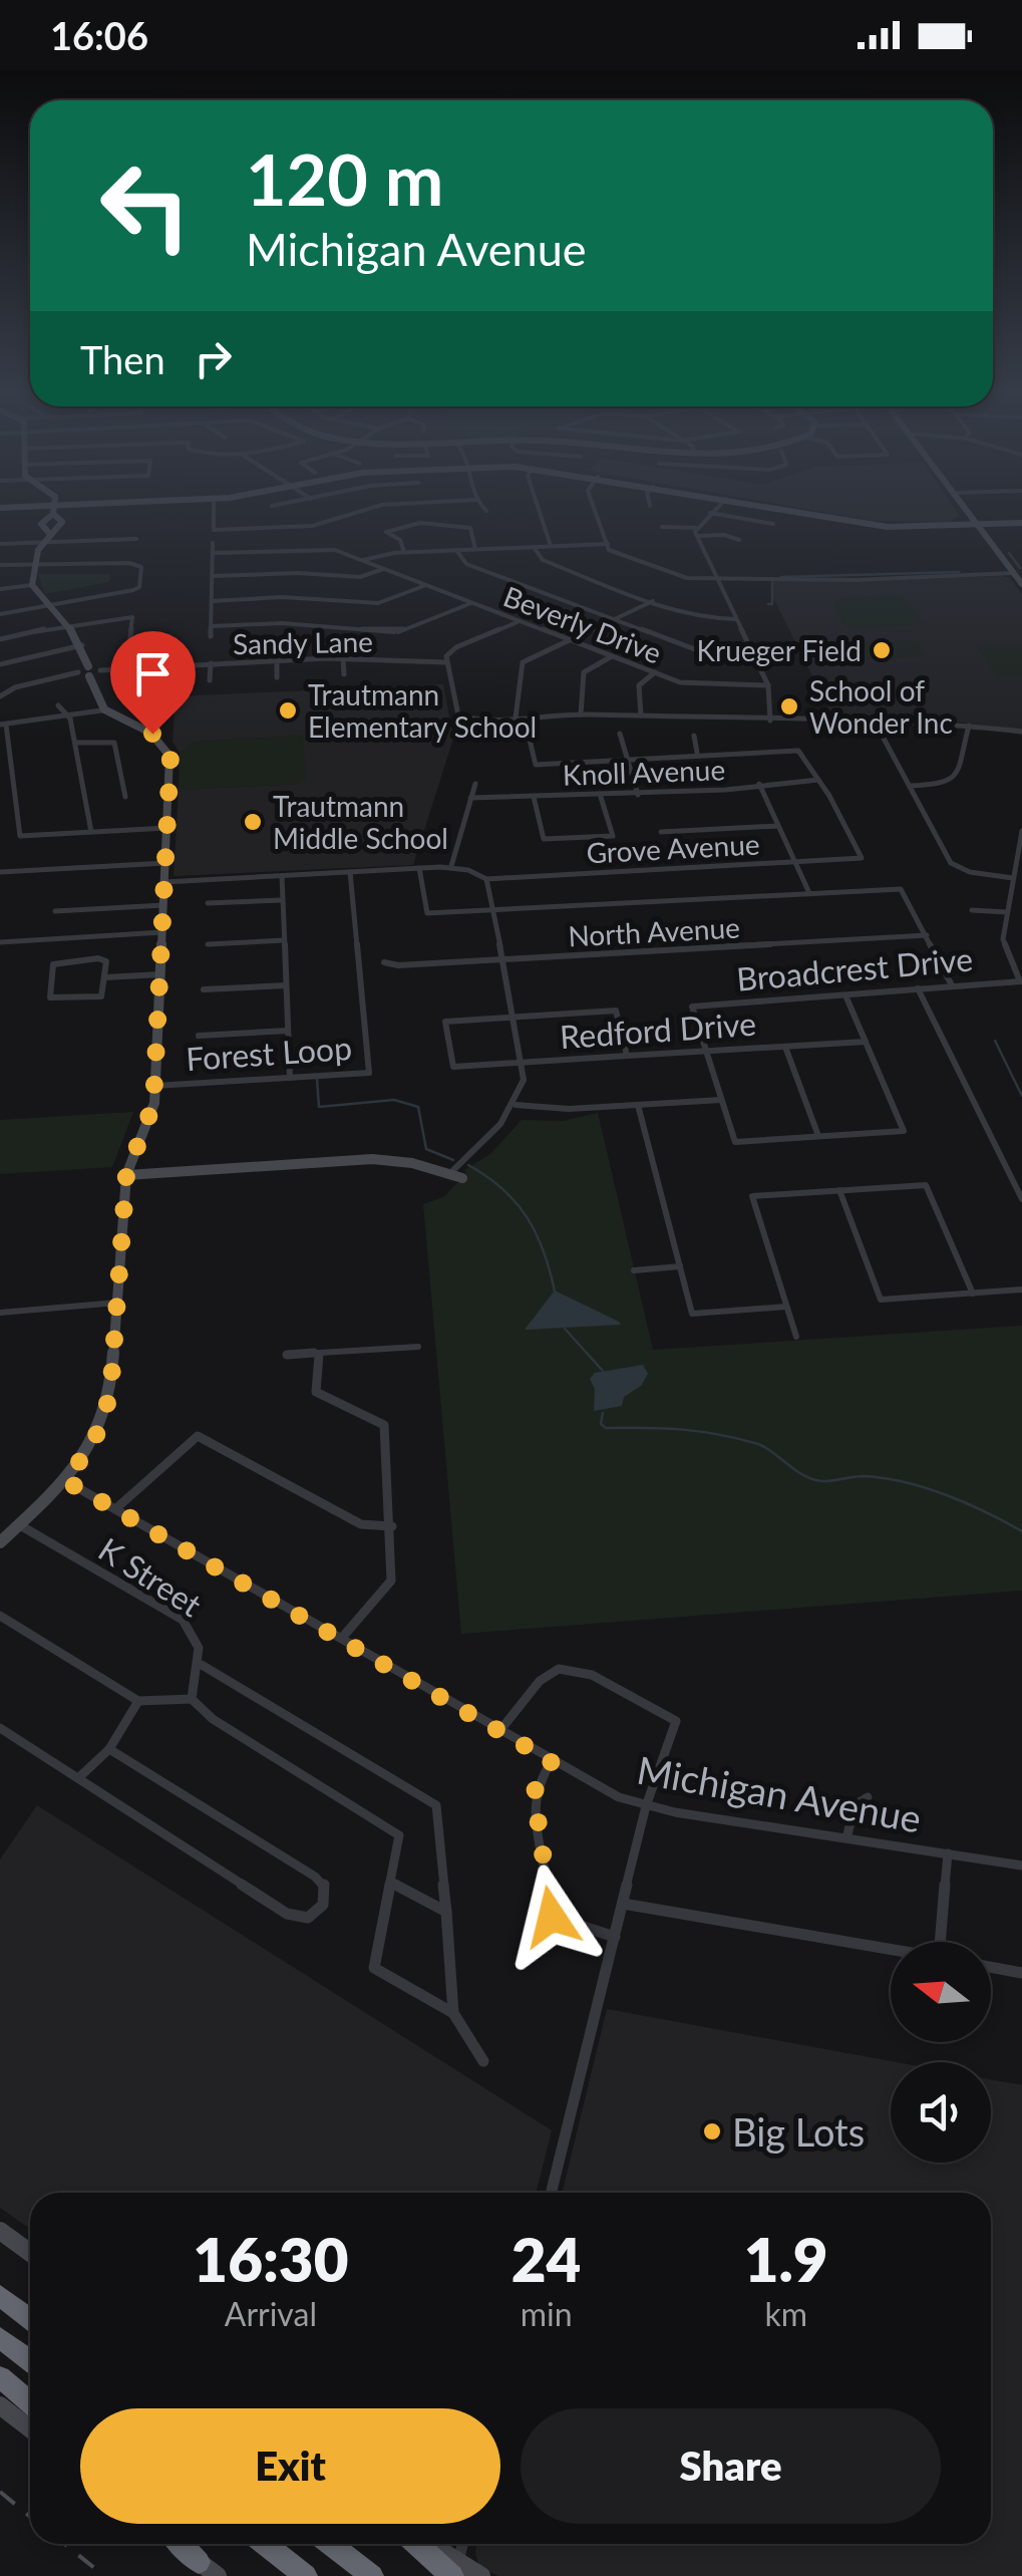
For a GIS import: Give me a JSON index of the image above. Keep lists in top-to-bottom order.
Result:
{
  "streets": {
    "street": [
      "Beverly Drive",
      "Sandy Lane",
      "Knoll Avenue",
      "Grove Avenue",
      "North Avenue",
      "Broadcrest Drive",
      "Redford Drive",
      "Forest Loop",
      "K Street",
      "Michigan Avenue"
    ]
  },
  "crossings": [
    ["Knoll Avenue", "Grove Avenue"],
    ["Broadcrest Drive", "Redford Drive"]
  ],
  "places": [
    "Krueger Field",
    "School of Wonder Inc",
    "Trautmann Elementary School",
    "Trautmann Middle School",
    "Big Lots"
  ],
  "north": "left",
  "page": {
    "status": "16:06",
    "turn": ["120 m", "Michigan Avenue"],
    "then": "Then",
    "eta": [
      "16:30",
      "Arrival",
      "24",
      "min",
      "1.9",
      "km"
    ],
    "buttons": ["Exit", "Share"]
  }
}
